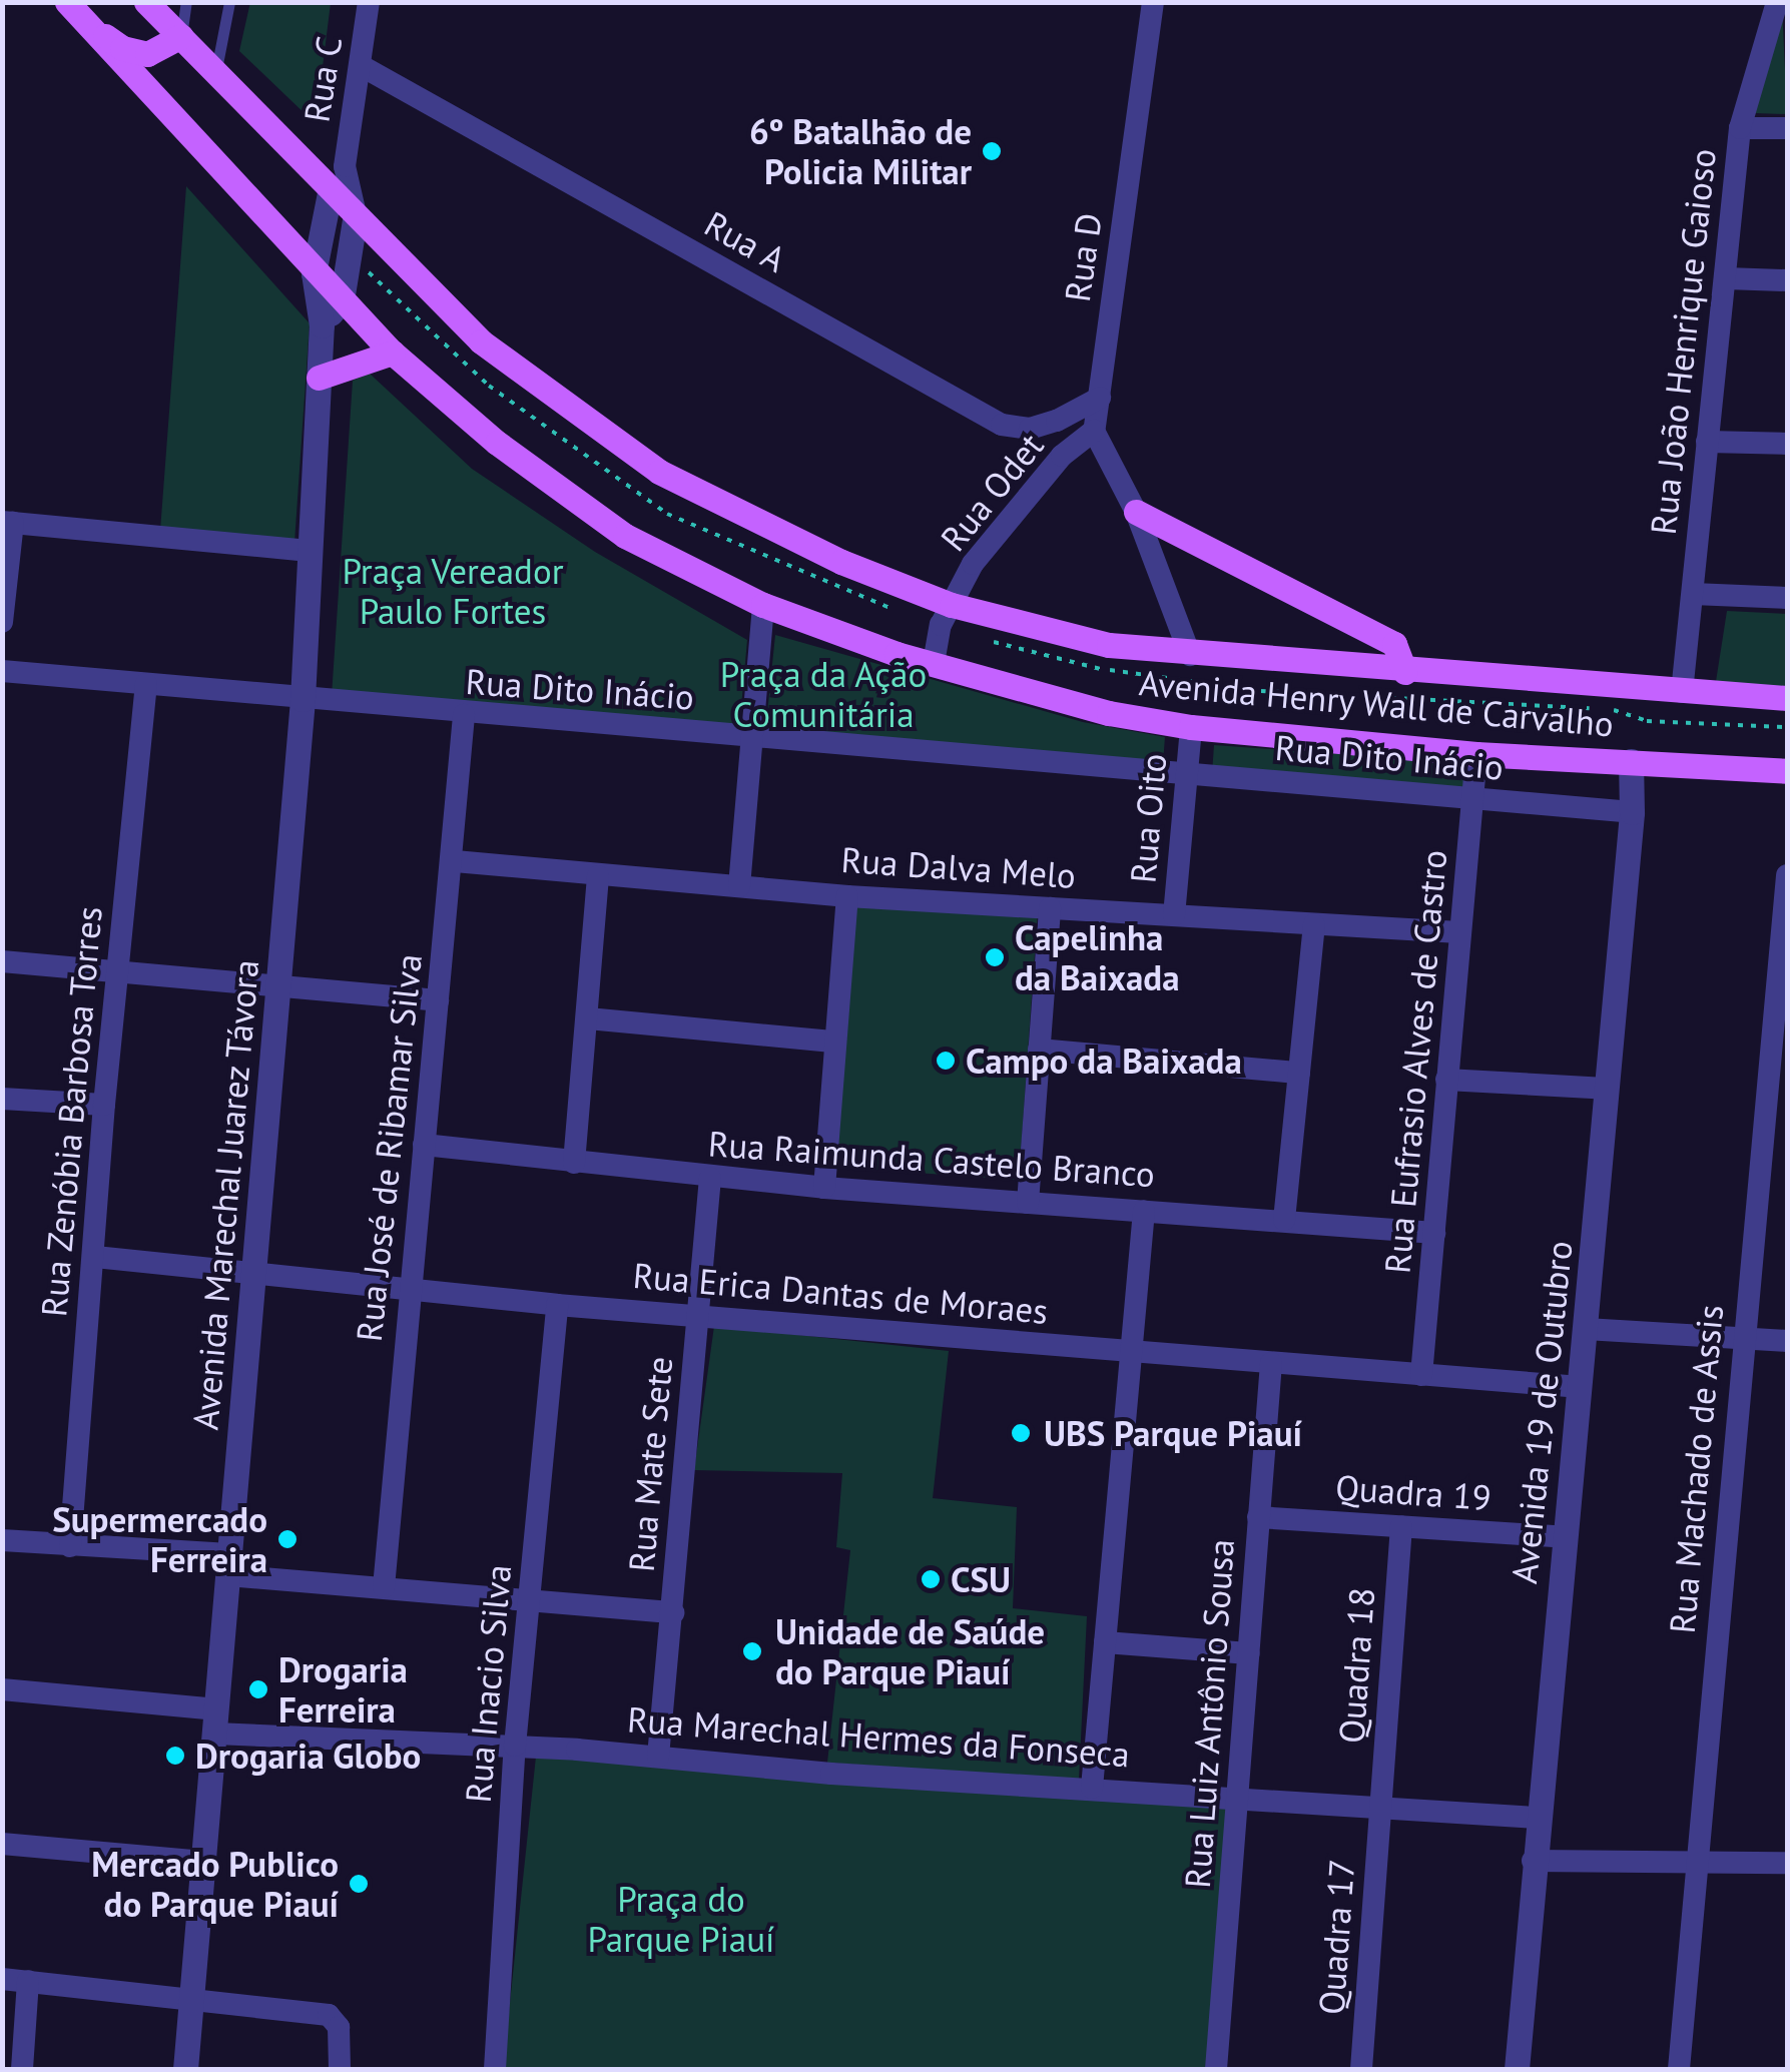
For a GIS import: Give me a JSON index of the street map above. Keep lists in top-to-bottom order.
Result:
{
  "streets": {
    "main road": ["Avenida Henry Wall de Carvalho"],
    "street": [
      "Rua C",
      "Rua A",
      "Rua D",
      "Rua João Henrique Gaioso",
      "Rua Odet",
      "Rua Dito Inácio",
      "Rua Oito",
      "Rua Dalva Melo",
      "Rua Eufrasio Alves de Castro",
      "Rua Zenóbia Barbosa Torres",
      "Rua José de Ribamar Silva",
      "Rua Raimunda Castelo Branco",
      "Avenida Marechal Juarez Távora",
      "Rua Erica Dantas de Moraes",
      "Avenida 19 de Outubro",
      "Rua Mate Sete",
      "Rua Machado de Assis",
      "Quadra 19",
      "Quadra 18",
      "Rua Inacio Silva",
      "Rua Luiz Antônio Sousa",
      "Rua Marechal Hermes da Fonseca",
      "Quadra 17"
    ]
  },
  "crossings": [
    ["Rua C", "Rua A"],
    ["Rua C", "Avenida Henry Wall de Carvalho"],
    ["Rua A", "Rua D"],
    ["Rua D", "Rua Odet"],
    ["Rua João Henrique Gaioso", "Avenida Henry Wall de Carvalho"],
    ["Rua Odet", "Avenida Henry Wall de Carvalho"],
    ["Rua Dito Inácio", "Rua Oito"],
    ["Rua Dito Inácio", "Rua Eufrasio Alves de Castro"],
    ["Rua Dito Inácio", "Rua Zenóbia Barbosa Torres"],
    ["Rua Dito Inácio", "Rua José de Ribamar Silva"],
    ["Rua Dito Inácio", "Avenida Marechal Juarez Távora"],
    ["Rua Dito Inácio", "Avenida 19 de Outubro"],
    ["Avenida Henry Wall de Carvalho", "Rua Oito"],
    ["Avenida Henry Wall de Carvalho", "Rua Eufrasio Alves de Castro"],
    ["Avenida Henry Wall de Carvalho", "Avenida Marechal Juarez Távora"],
    ["Avenida Henry Wall de Carvalho", "Avenida 19 de Outubro"],
    ["Rua Oito", "Rua Dalva Melo"],
    ["Rua Dalva Melo", "Rua Eufrasio Alves de Castro"],
    ["Rua Dalva Melo", "Rua José de Ribamar Silva"],
    ["Rua Eufrasio Alves de Castro", "Rua Raimunda Castelo Branco"],
    ["Rua Eufrasio Alves de Castro", "Rua Erica Dantas de Moraes"],
    ["Rua Zenóbia Barbosa Torres", "Rua Erica Dantas de Moraes"],
    ["Rua José de Ribamar Silva", "Rua Raimunda Castelo Branco"],
    ["Rua José de Ribamar Silva", "Rua Erica Dantas de Moraes"],
    ["Rua Raimunda Castelo Branco", "Rua Mate Sete"],
    ["Avenida Marechal Juarez Távora", "Rua Erica Dantas de Moraes"],
    ["Avenida Marechal Juarez Távora", "Rua Marechal Hermes da Fonseca"],
    ["Rua Erica Dantas de Moraes", "Avenida 19 de Outubro"],
    ["Rua Erica Dantas de Moraes", "Rua Mate Sete"],
    ["Rua Erica Dantas de Moraes", "Rua Inacio Silva"],
    ["Rua Erica Dantas de Moraes", "Rua Luiz Antônio Sousa"],
    ["Avenida 19 de Outubro", "Quadra 19"],
    ["Avenida 19 de Outubro", "Rua Marechal Hermes da Fonseca"],
    ["Rua Mate Sete", "Rua Marechal Hermes da Fonseca"],
    ["Quadra 19", "Quadra 18"],
    ["Quadra 19", "Rua Luiz Antônio Sousa"],
    ["Quadra 18", "Rua Marechal Hermes da Fonseca"],
    ["Quadra 18", "Quadra 17"],
    ["Rua Inacio Silva", "Rua Marechal Hermes da Fonseca"],
    ["Rua Luiz Antônio Sousa", "Rua Marechal Hermes da Fonseca"],
    ["Rua Marechal Hermes da Fonseca", "Quadra 17"]
  ],
  "parks": ["Praça Vereador Paulo Fortes", "Praça da Ação Comunitária", "Praça do Parque Piauí"],
  "places": [
    "6º Batalhão de Policia Militar",
    "Capelinha da Baixada",
    "Campo da Baixada",
    "UBS Parque Piauí",
    "Supermercado Ferreira",
    "CSU",
    "Unidade de Saúde do Parque Piauí",
    "Drogaria Ferreira",
    "Drogaria Globo",
    "Mercado Publico do Parque Piauí"
  ]
}
